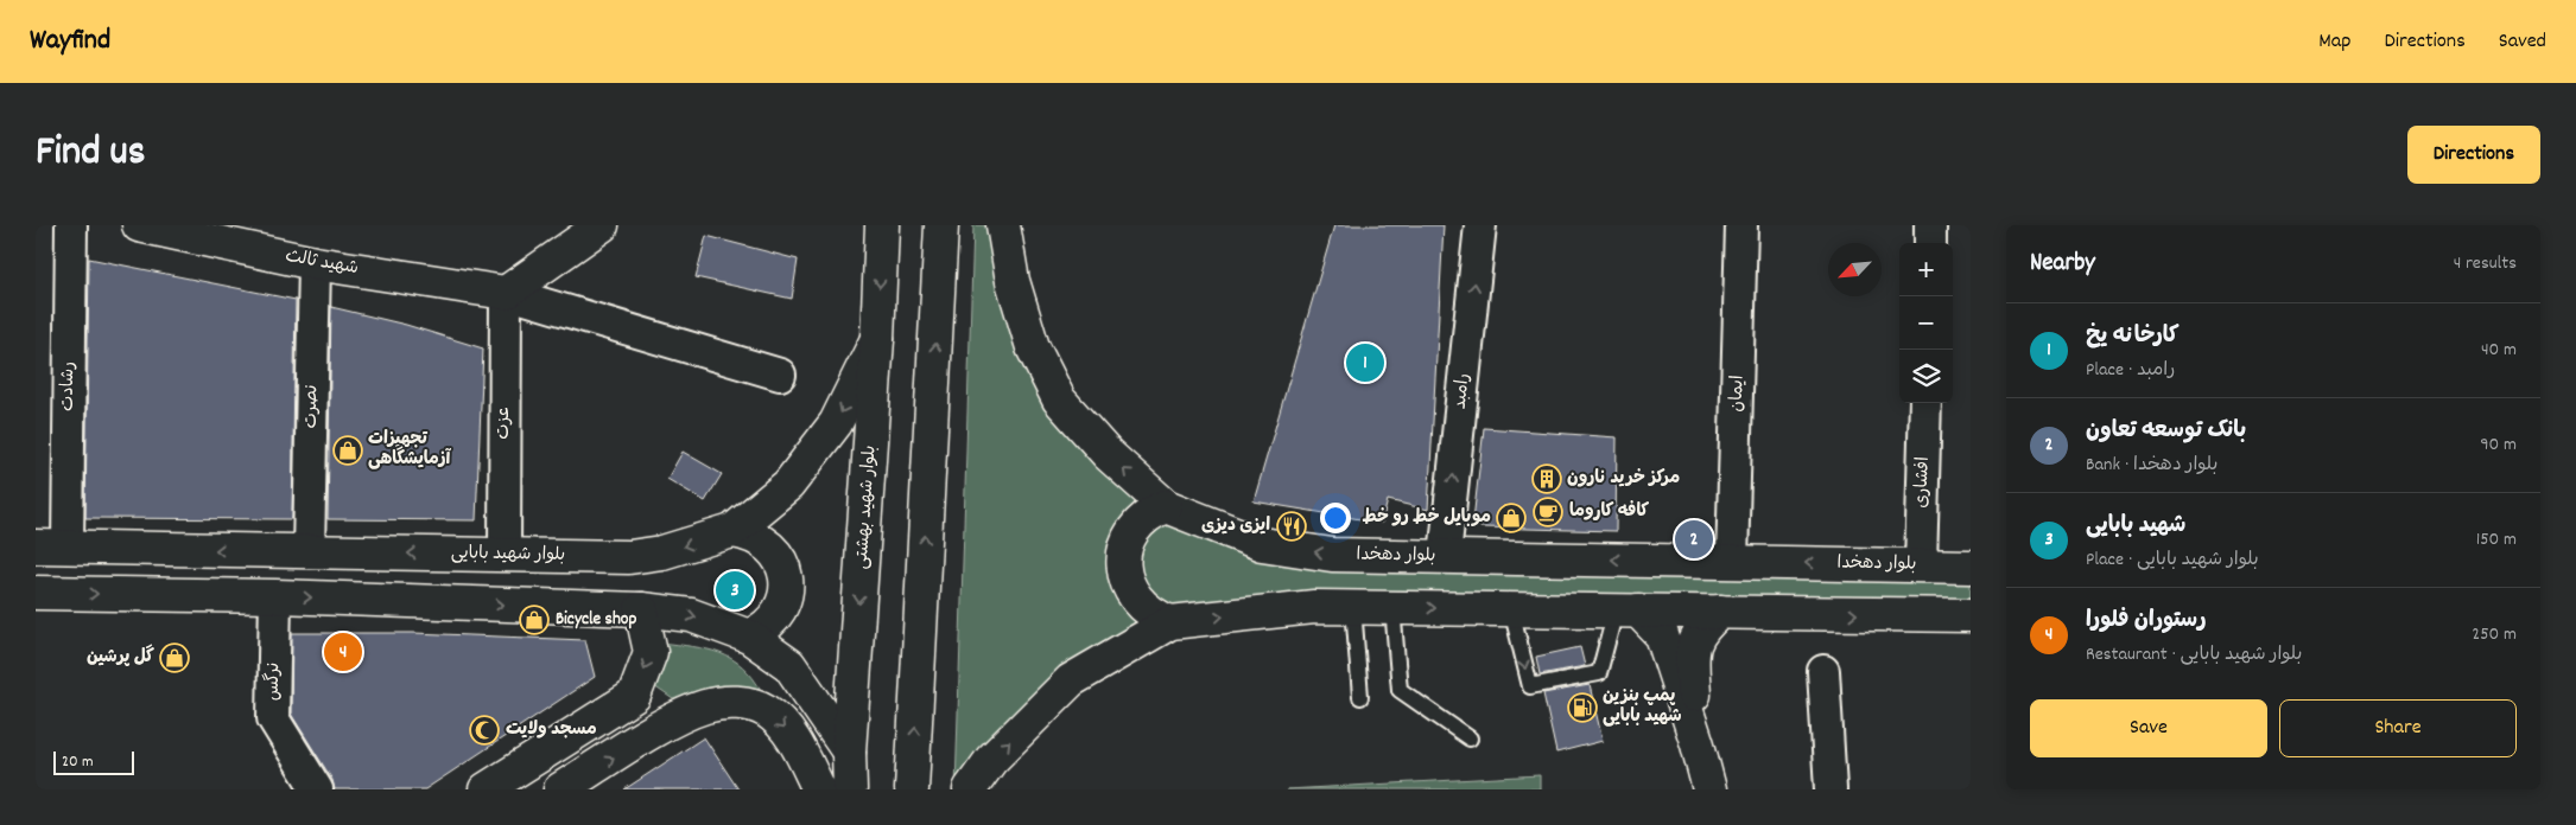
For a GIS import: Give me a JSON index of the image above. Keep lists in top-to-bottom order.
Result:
{
  "streets": {
    "main road": [
      "شهید ثالث",
      "بلوار شهید بهشتی",
      "بلوار شهید بابایی",
      "بلوار دهخدا"
    ],
    "street": [
      "رشادت",
      "رامبد",
      "ایمان",
      "نصرت",
      "عزت",
      "افشاری",
      "نرگس"
    ]
  },
  "crossings": [
    ["شهید ثالث", "نصرت"],
    ["شهید ثالث", "عزت"],
    ["رشادت", "بلوار شهید بابایی"],
    ["رامبد", "بلوار دهخدا"],
    ["ایمان", "بلوار دهخدا"],
    ["نصرت", "بلوار شهید بابایی"],
    ["عزت", "بلوار شهید بابایی"],
    ["افشاری", "بلوار دهخدا"],
    ["بلوار شهید بهشتی", "بلوار شهید بابایی"]
  ],
  "one_way": ["رامبد"],
  "places": {
    "shop": [
      "تجهیزات آزمایشگاهی",
      "موبایل خط رو خط",
      "Bicycle shop",
      "گل پرشین"
    ],
    "building": ["مرکز خرید نارون"],
    "cafe": ["کافه کاروما"],
    "restaurant": ["ایزی دیزی"],
    "fuel station": ["پمپ بنزین شهید بابایی"],
    "mosque": ["مسجد ولایت"]
  },
  "scale_bar": "20 m",
  "north": "bottom left",
  "page": {
    "header": "Wayfind",
    "nav": ["Map", "Directions", "Saved"],
    "title": "Find us",
    "buttons": [
      "Directions",
      ["Save", "Share"]
    ],
    "heading": ["Nearby", "4 results"],
    "map_buttons": ["+", "−"],
    "list": [
      {
        "mark": "1",
        "name": "کارخانه یخ",
        "note": "Place · رامبد",
        "value": "40 m"
      },
      {
        "mark": "2",
        "name": "بانک توسعه تعاون",
        "note": "Bank · بلوار دهخدا",
        "value": "90 m"
      },
      {
        "mark": "3",
        "name": "شهید بابایی",
        "note": "Place · بلوار شهید بابایی",
        "value": "150 m"
      },
      {
        "mark": "4",
        "name": "رستوران فلورا",
        "note": "Restaurant · بلوار شهید بابایی",
        "value": "250 m"
      }
    ],
    "pins": [
      "1",
      "2",
      "3",
      "4"
    ],
    "scale": "20 m"
  }
}
